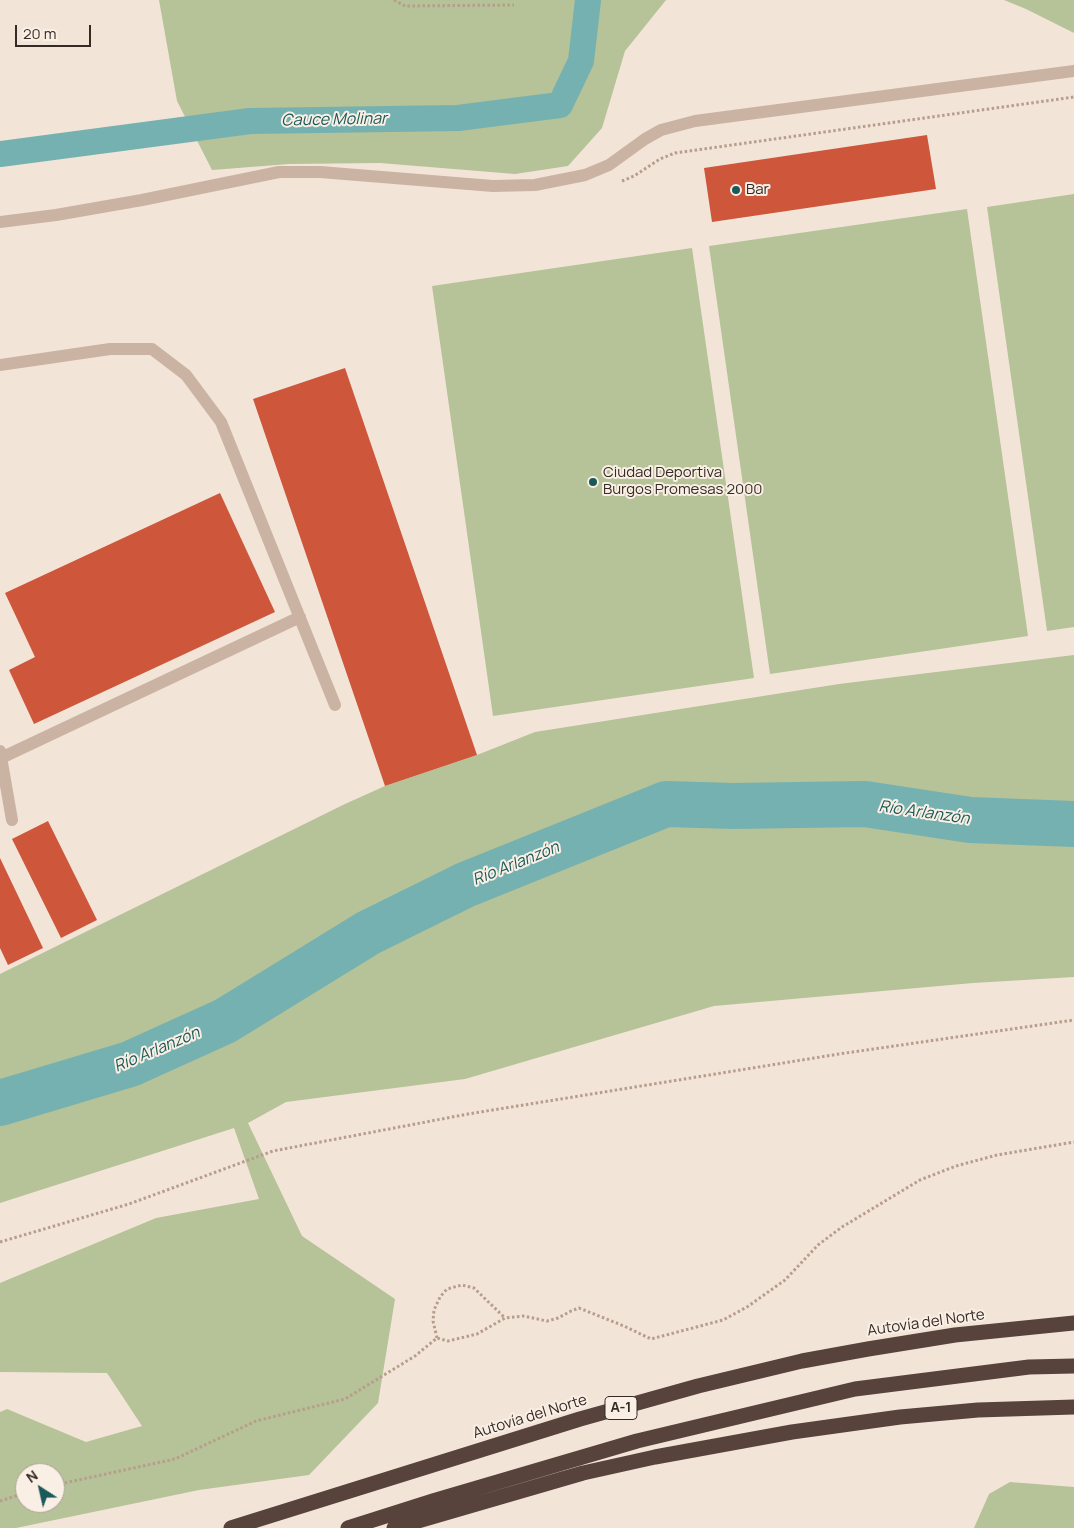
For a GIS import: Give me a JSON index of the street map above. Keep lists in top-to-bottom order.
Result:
{
  "streets": {
    "highway": ["Autovía del Norte", "A-1"]
  },
  "crossings": [
    ["Autovía del Norte", "A-1"]
  ],
  "water": ["Cauce Molinar", "Río Arlanzón"],
  "places": ["Bar", "Ciudad Deportiva Burgos Promesas 2000"],
  "scale_bar": "20 m",
  "north": "top left"
}
